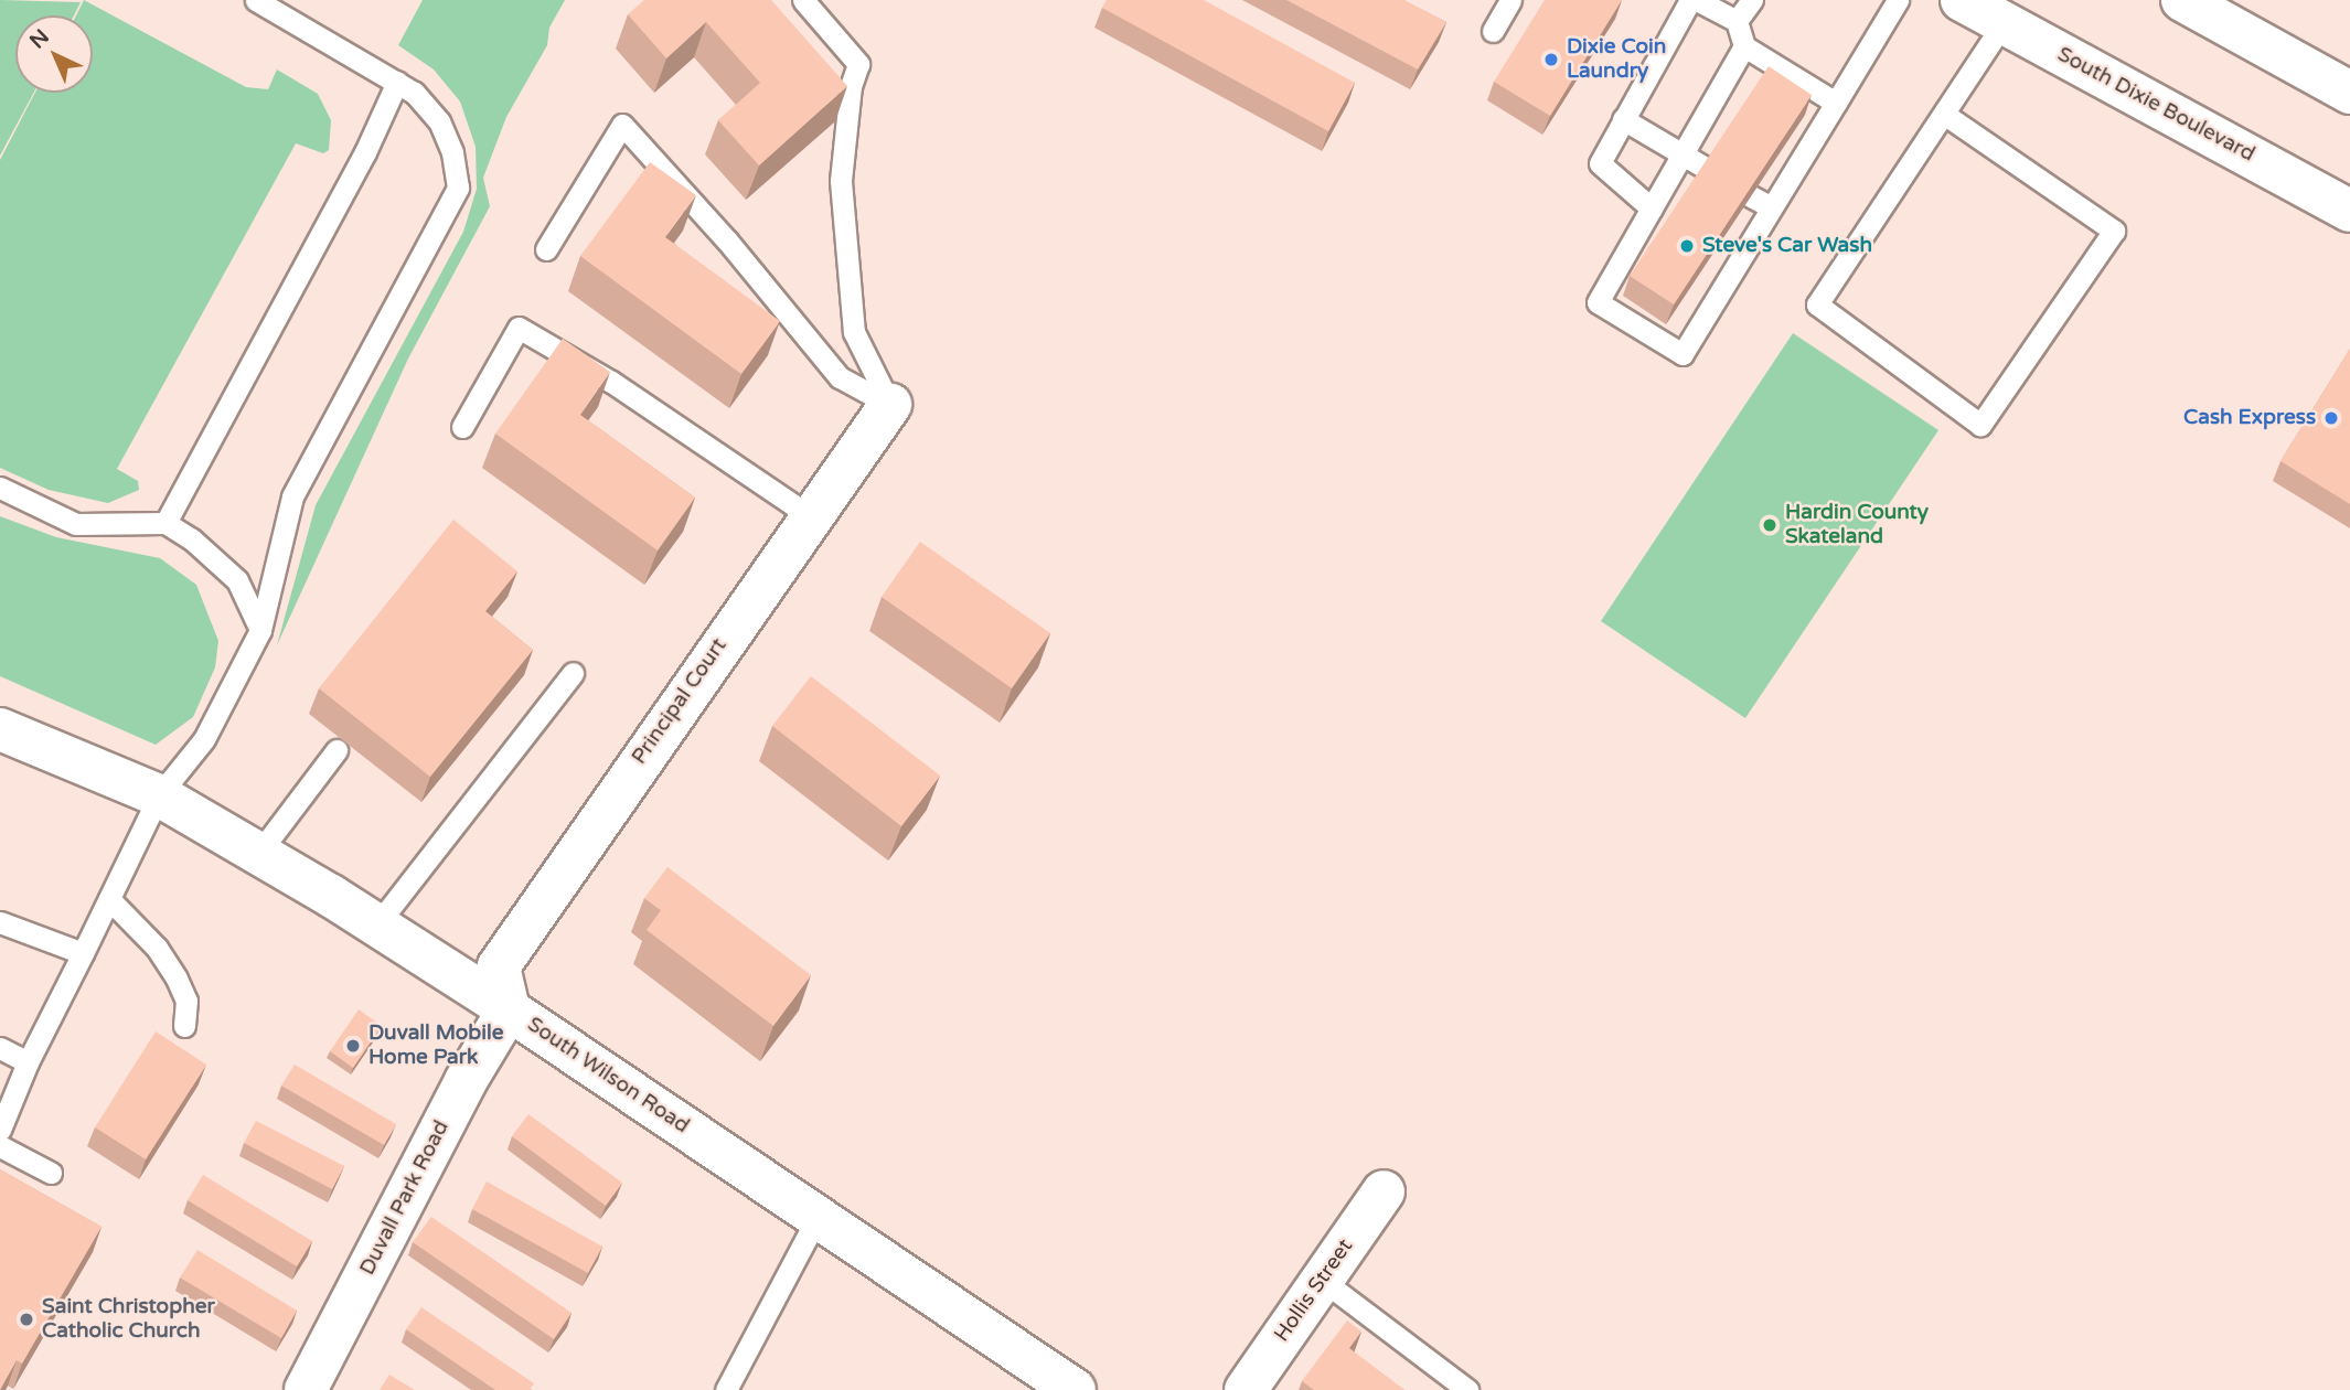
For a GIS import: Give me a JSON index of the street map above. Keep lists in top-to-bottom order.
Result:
{
  "streets": {
    "main road": [
      "South Dixie Boulevard",
      "Principal Court",
      "South Wilson Road",
      "Duvall Park Road",
      "Hollis Street"
    ]
  },
  "crossings": [
    ["Principal Court", "South Wilson Road"],
    ["Principal Court", "Duvall Park Road"],
    ["South Wilson Road", "Duvall Park Road"]
  ],
  "places": [
    "Dixie Coin Laundry",
    "Steve's Car Wash",
    "Cash Express",
    "Hardin County Skateland",
    "Duvall Mobile Home Park",
    "Saint Christopher Catholic Church"
  ],
  "north": "top left"
}
